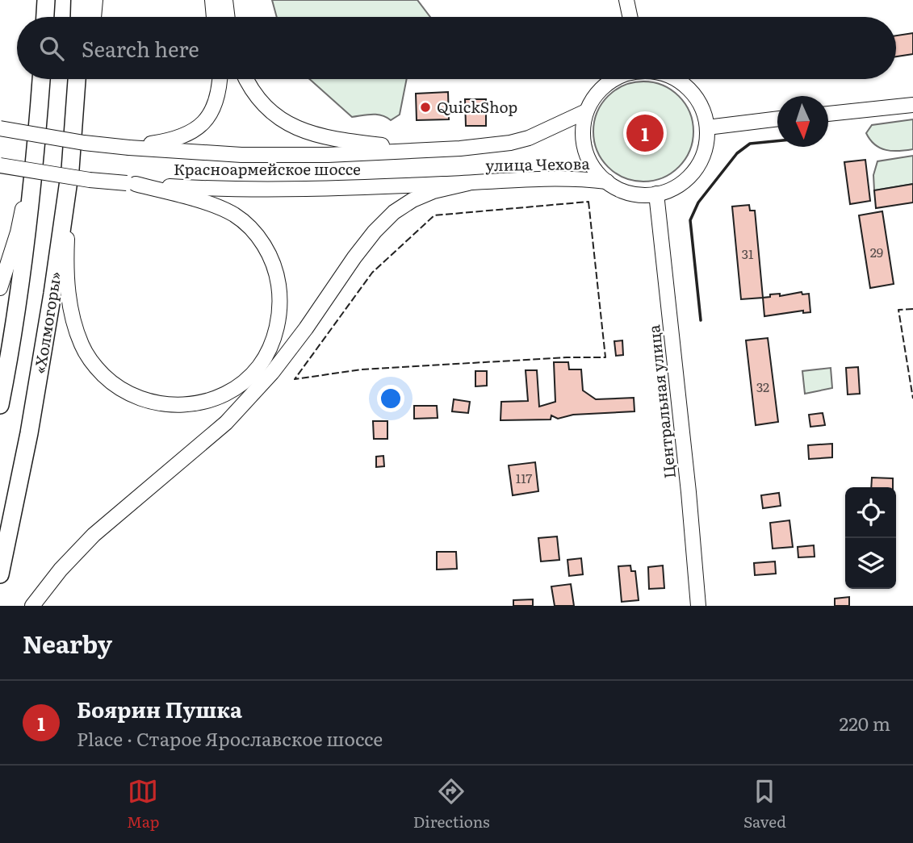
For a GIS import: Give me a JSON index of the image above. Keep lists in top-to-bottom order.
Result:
{
  "streets": {
    "highway": ["«Холмогоры»"],
    "main road": ["улица Чехова", "Красноармейское шоссе", "Центральная улица"]
  },
  "crossings": [
    ["улица Чехова", "Красноармейское шоссе"]
  ],
  "places": ["QuickShop"],
  "house_numbers": [
    "29",
    "31",
    "32",
    "117"
  ],
  "north": "bottom",
  "page": {
    "search": "Search here",
    "pins": "1",
    "heading": "Nearby",
    "list": [
      {
        "mark": "1",
        "name": "Боярин Пушка",
        "note": "Place · Старое Ярославское шоссе",
        "value": "220 m"
      }
    ],
    "nav": ["Map", "Directions", "Saved"]
  }
}
